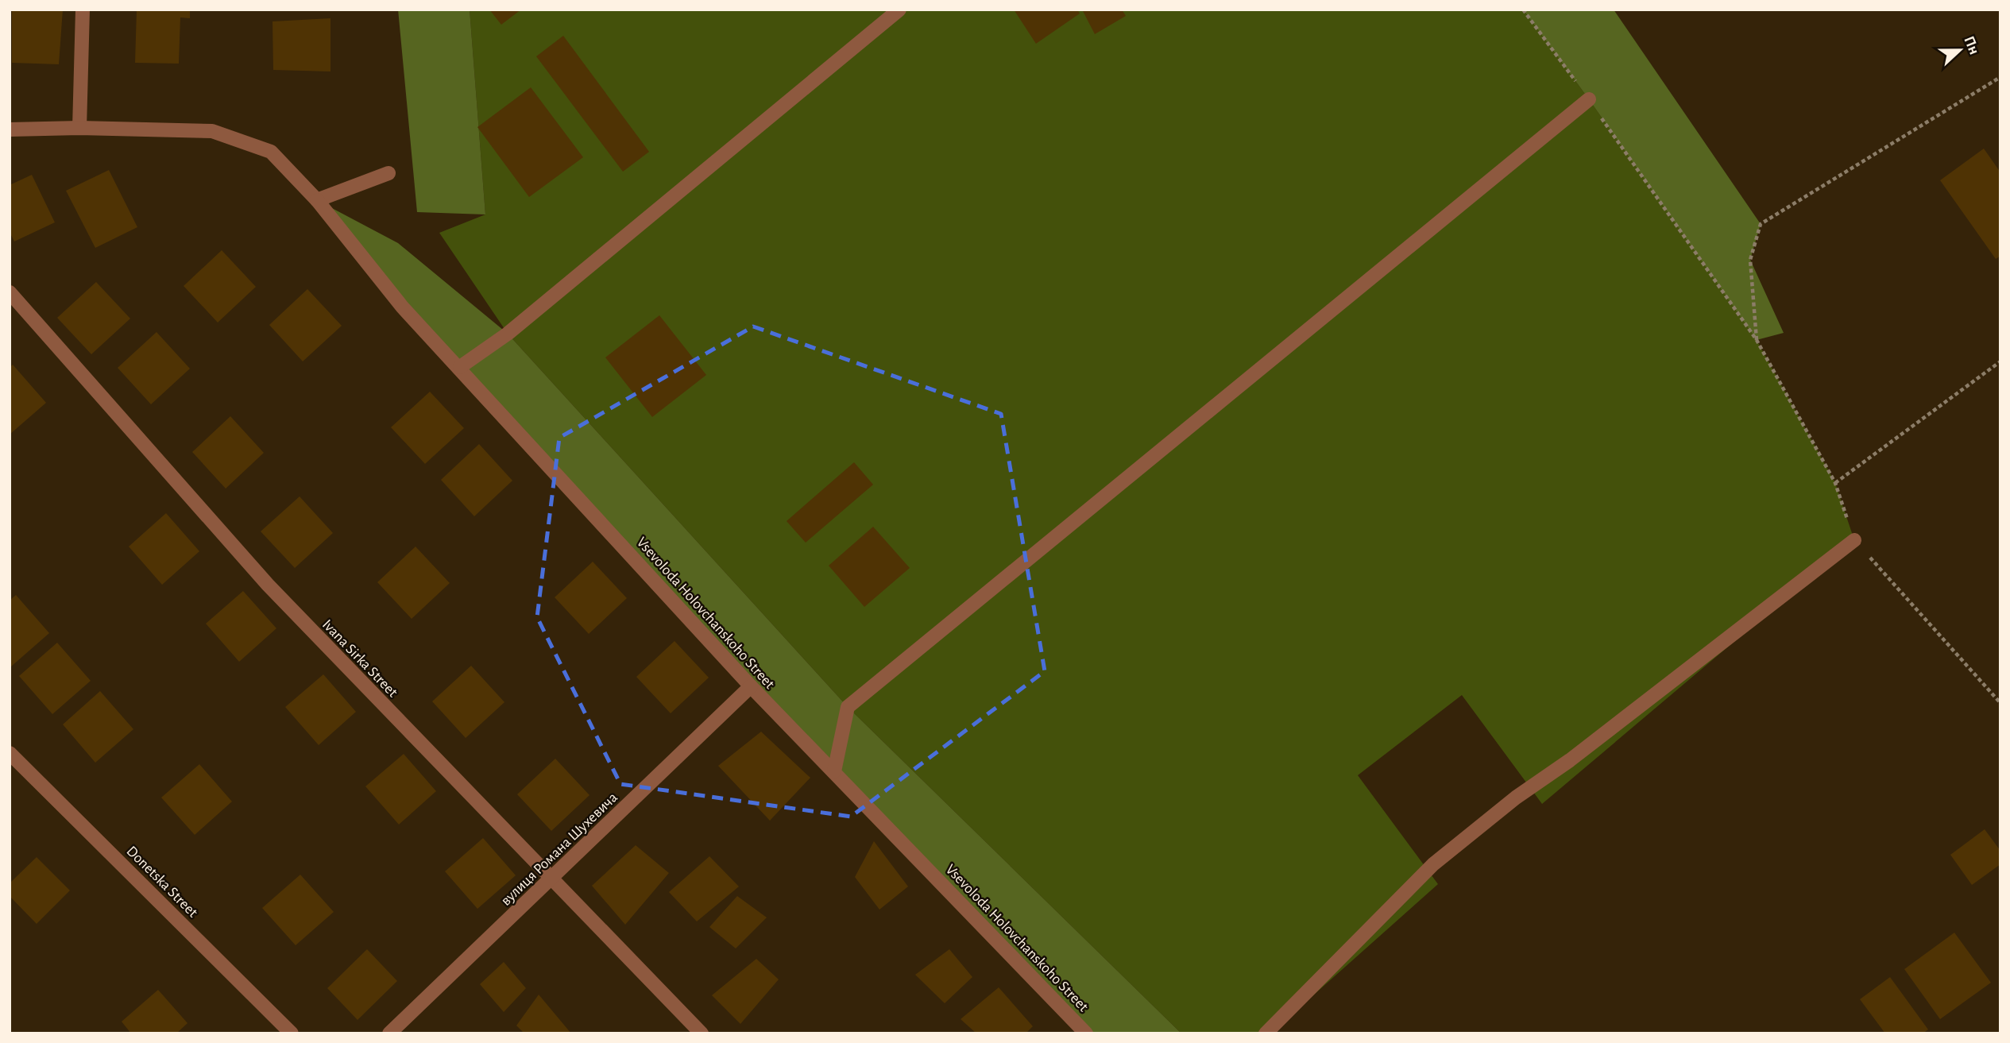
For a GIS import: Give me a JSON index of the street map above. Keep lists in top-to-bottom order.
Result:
{
  "streets": {
    "street": [
      "Vsevoloda Holovchanskoho Street",
      "Ivana Sirka Street",
      "вулиця Романа Шухевича",
      "Donetska Street"
    ]
  },
  "crossings": [
    ["Vsevoloda Holovchanskoho Street", "вулиця Романа Шухевича"],
    ["Ivana Sirka Street", "вулиця Романа Шухевича"]
  ],
  "north": "right"
}
